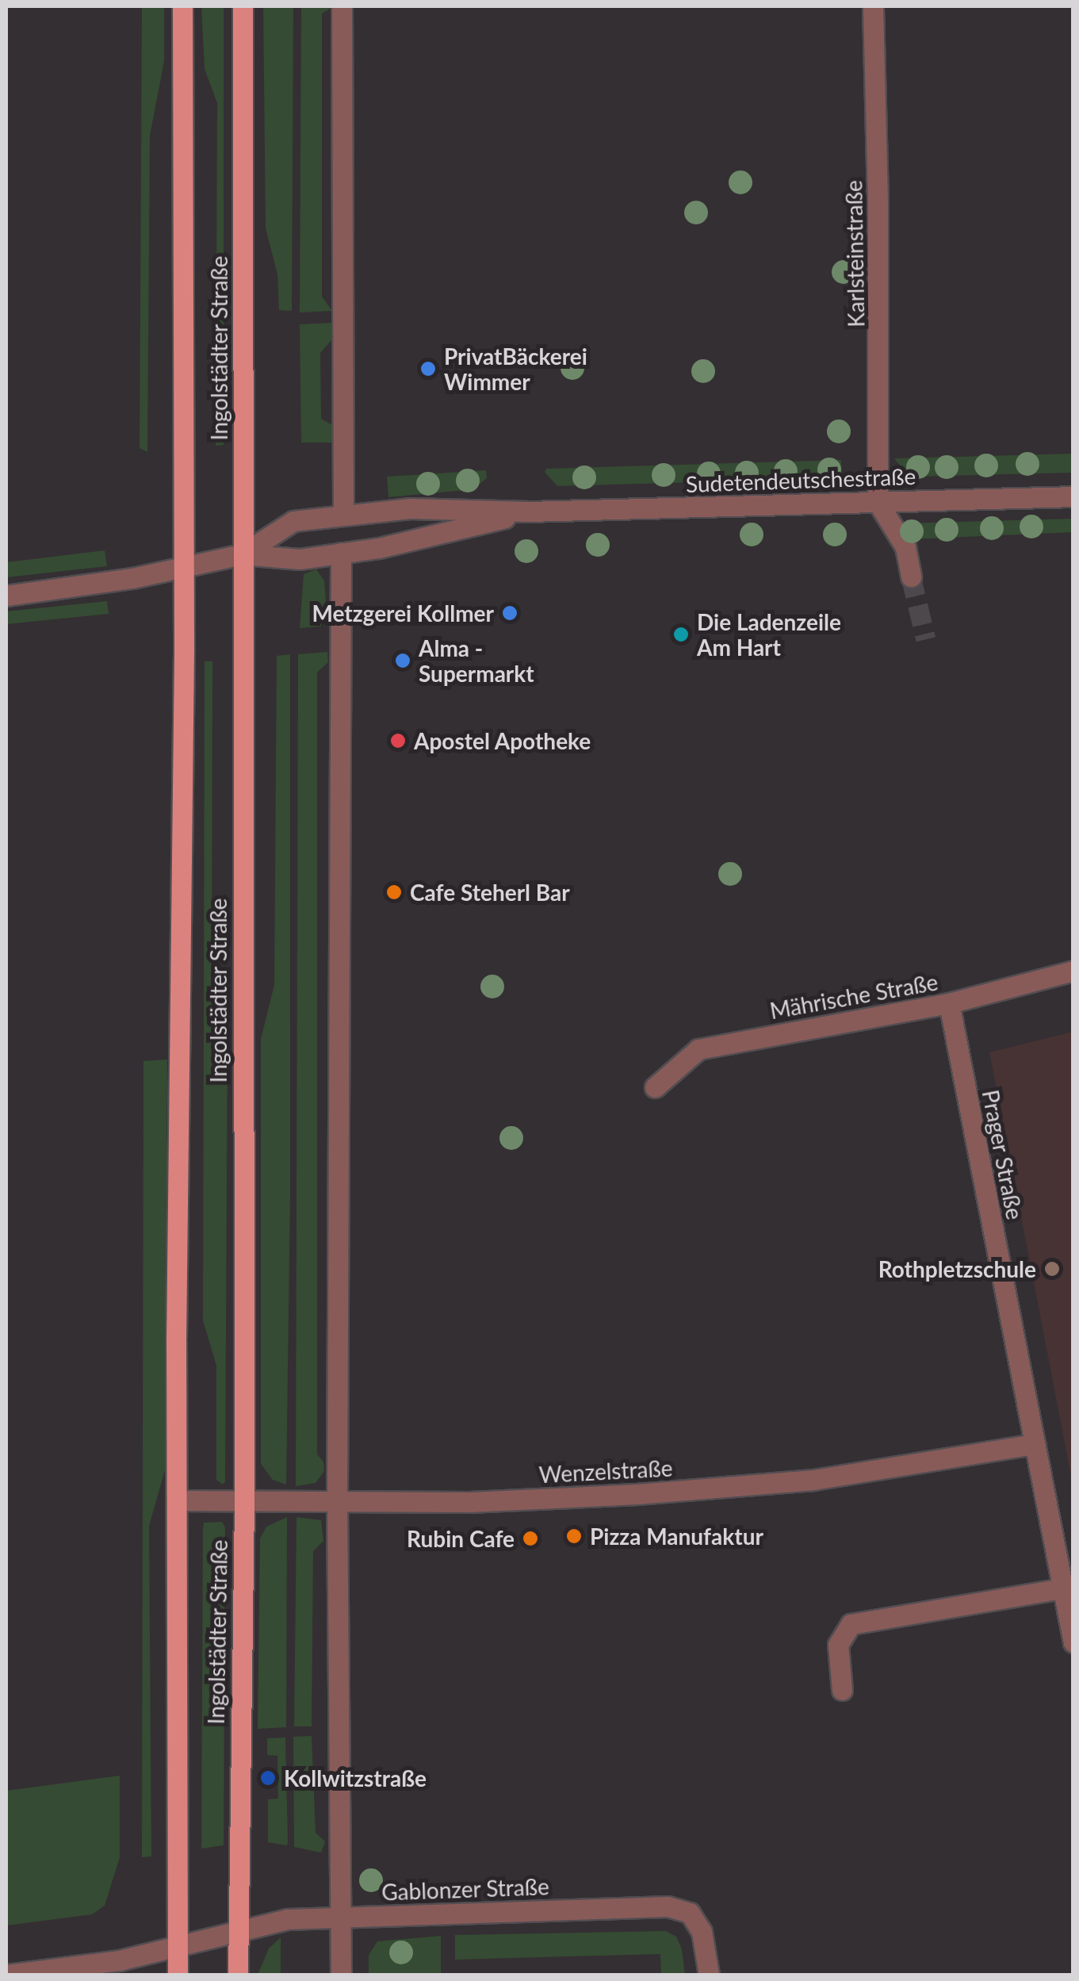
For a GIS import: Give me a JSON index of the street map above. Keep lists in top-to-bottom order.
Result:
{
  "streets": {
    "main road": ["Ingolstädter Straße"],
    "street": [
      "Karlsteinstraße",
      "Sudetendeutschestraße",
      "Mährische Straße",
      "Prager Straße",
      "Wenzelstraße",
      "Gablonzer Straße"
    ]
  },
  "crossings": [
    ["Karlsteinstraße", "Sudetendeutschestraße"],
    ["Ingolstädter Straße", "Sudetendeutschestraße"],
    ["Ingolstädter Straße", "Wenzelstraße"],
    ["Ingolstädter Straße", "Gablonzer Straße"],
    ["Mährische Straße", "Prager Straße"],
    ["Prager Straße", "Wenzelstraße"]
  ],
  "places": [
    "PrivatBäckerei Wimmer",
    "Metzgerei Kollmer",
    "Die Ladenzeile Am Hart",
    "Alma - Supermarkt",
    "Apostel Apotheke",
    "Cafe Steherl Bar",
    "Rothpletzschule",
    "Pizza Manufaktur",
    "Rubin Cafe",
    "Kollwitzstraße"
  ]
}
